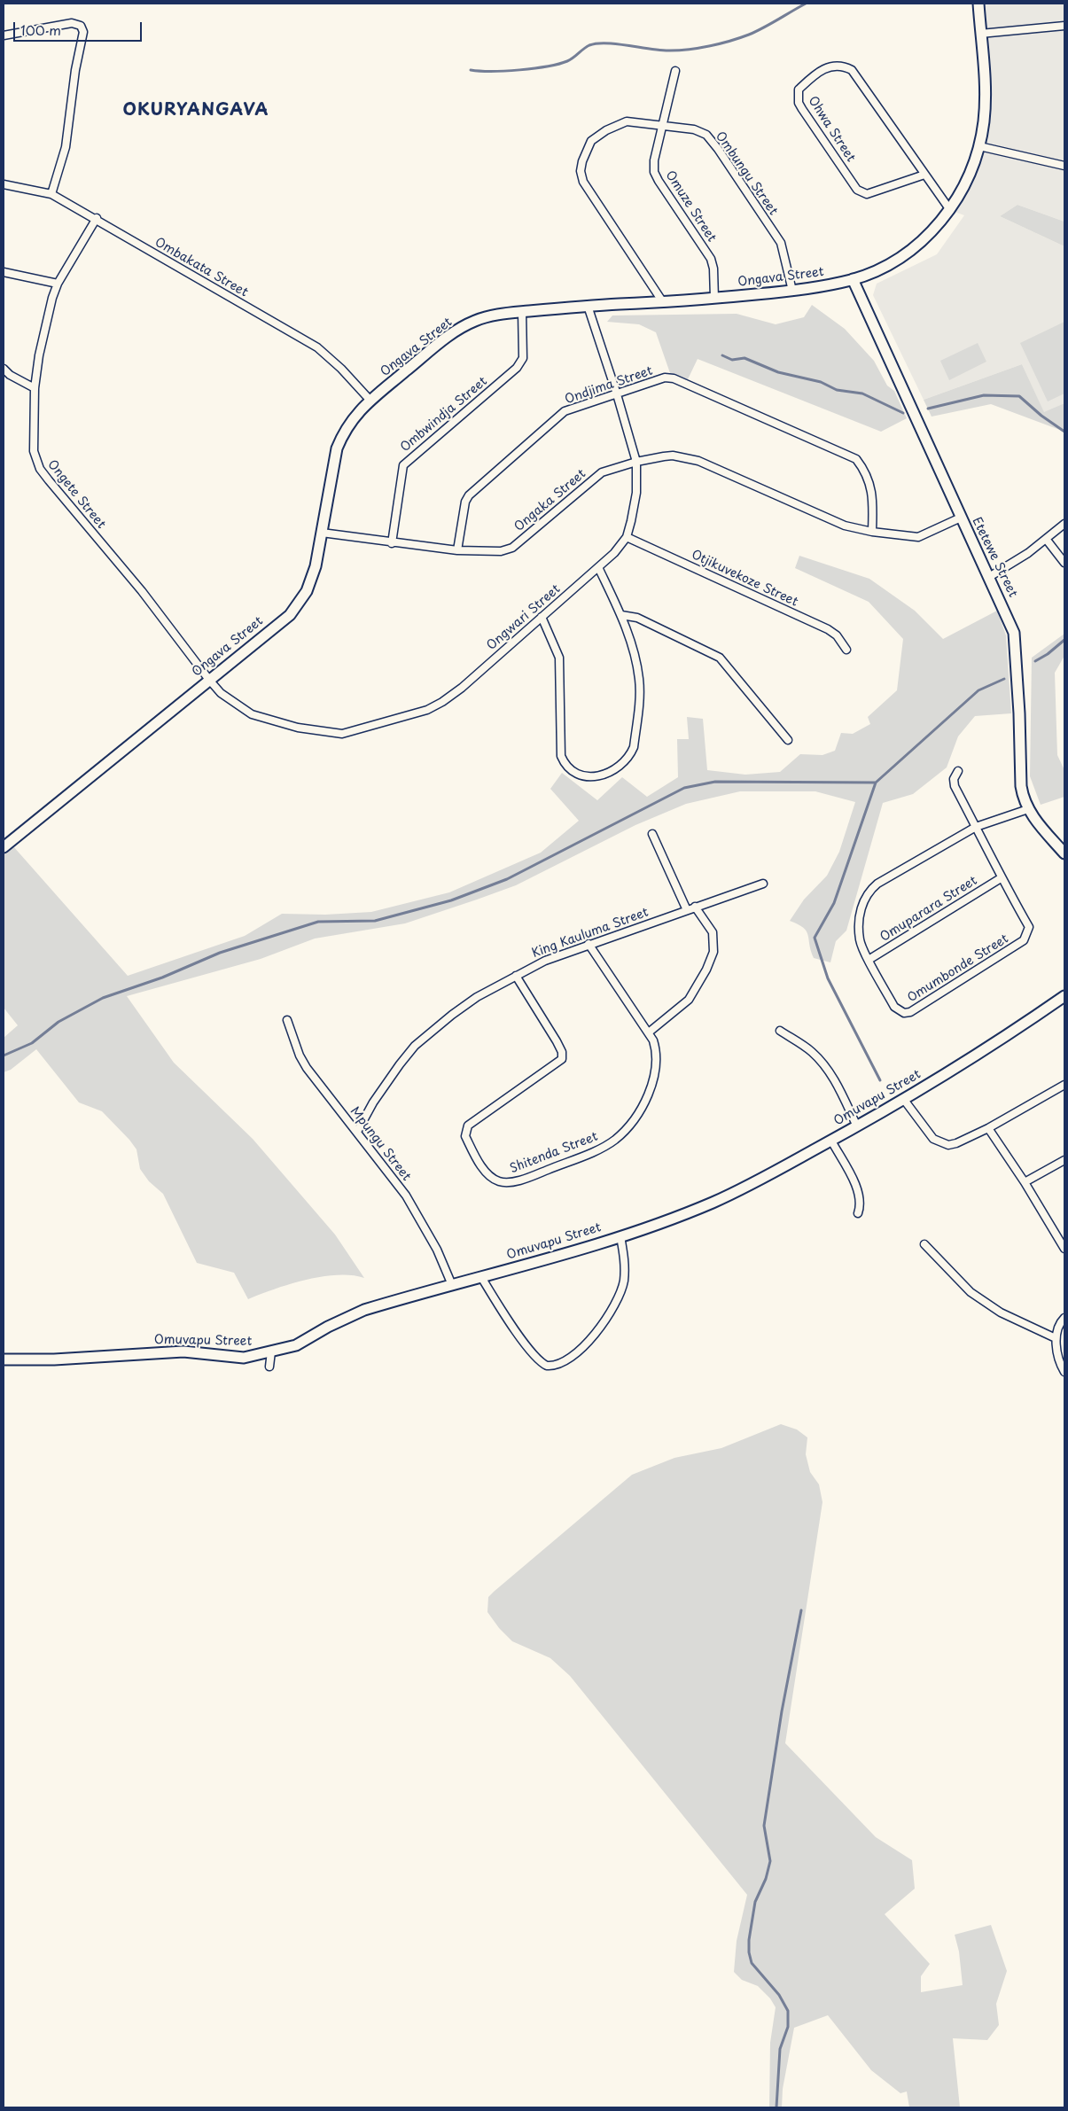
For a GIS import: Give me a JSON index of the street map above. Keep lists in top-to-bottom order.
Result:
{
  "streets": {
    "street": [
      "Ohwa Street",
      "Ombungu Street",
      "Omuze Street",
      "Ombakata Street",
      "Ongava Street",
      "Ondjima Street",
      "Ombwindja Street",
      "Ongete Street",
      "Ongaka Street",
      "Etetewe Street",
      "Otjikuvekoze Street",
      "Ongwari Street",
      "Omuparara Street",
      "King Kauluma Street",
      "Omumbonde Street",
      "Omuvapu Street",
      "Mpungu Street",
      "Shitenda Street"
    ]
  },
  "crossings": [
    ["Ohwa Street", "Ongava Street"],
    ["Ombungu Street", "Omuze Street"],
    ["Ombungu Street", "Ongava Street"],
    ["Omuze Street", "Ongava Street"],
    ["Ombakata Street", "Ongava Street"],
    ["Ombakata Street", "Ongete Street"],
    ["Ongava Street", "Ombwindja Street"],
    ["Ongava Street", "Ongete Street"],
    ["Ongava Street", "Ongaka Street"],
    ["Ongava Street", "Etetewe Street"],
    ["Ongava Street", "Ongwari Street"],
    ["Ondjima Street", "Ongaka Street"],
    ["Ondjima Street", "Ongwari Street"],
    ["Ombwindja Street", "Ongaka Street"],
    ["Ongete Street", "Ongwari Street"],
    ["Ongaka Street", "Etetewe Street"],
    ["Ongaka Street", "Ongwari Street"],
    ["Etetewe Street", "Omumbonde Street"],
    ["Otjikuvekoze Street", "Ongwari Street"],
    ["Omuparara Street", "Omumbonde Street"],
    ["King Kauluma Street", "Mpungu Street"],
    ["King Kauluma Street", "Shitenda Street"],
    ["Omuvapu Street", "Mpungu Street"]
  ],
  "districts": ["OKURYANGAVA"],
  "scale_bar": "100 m"
}
